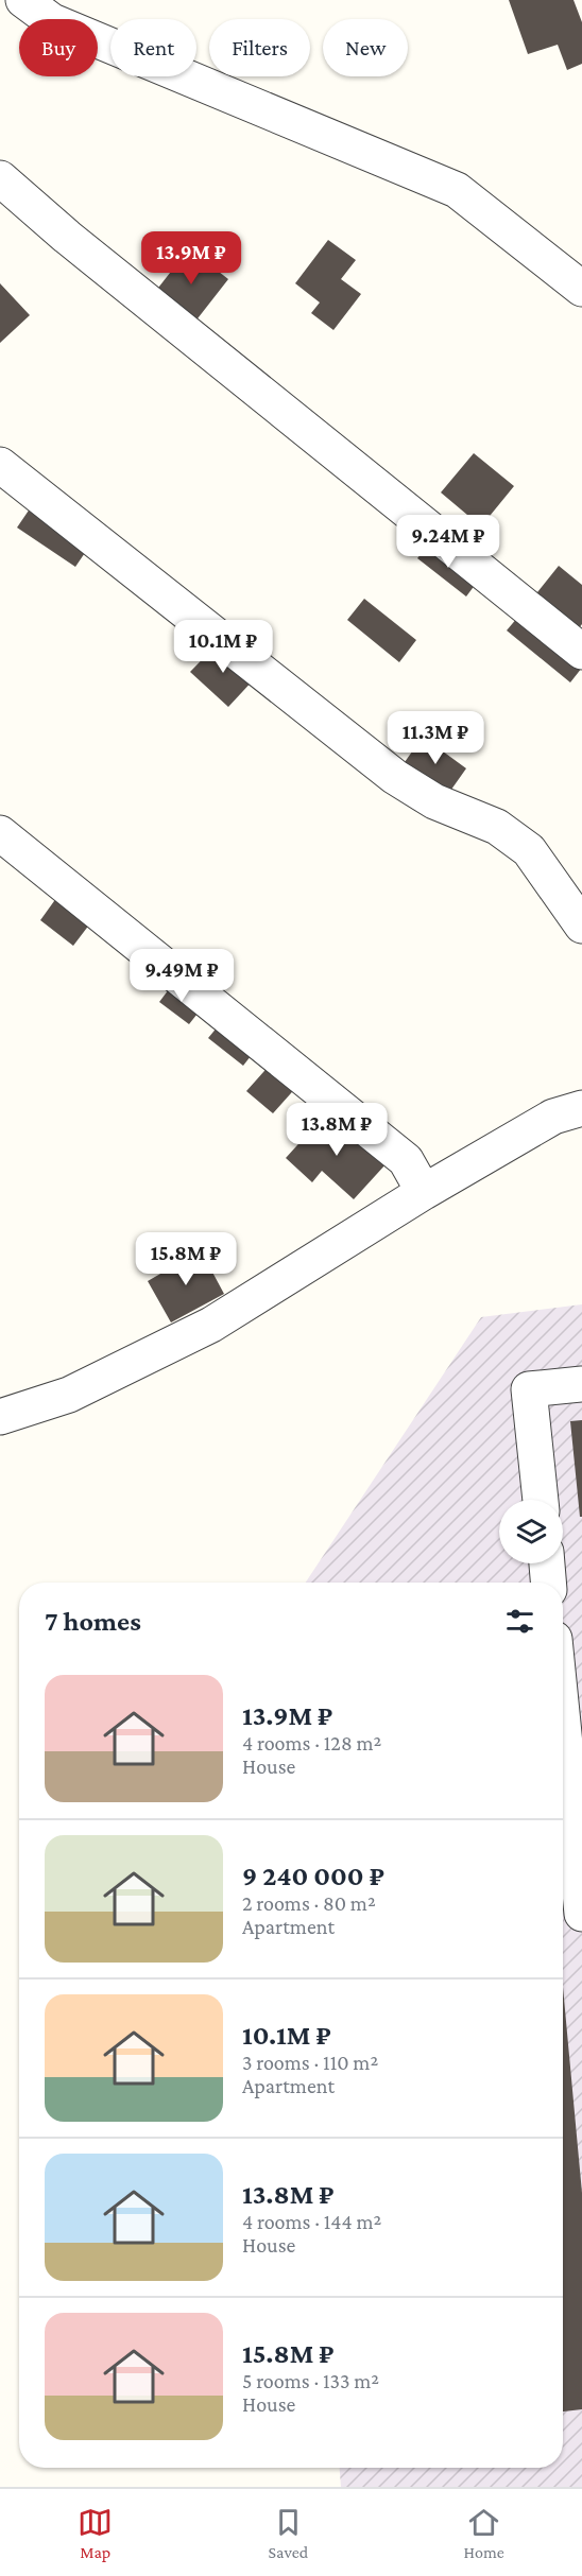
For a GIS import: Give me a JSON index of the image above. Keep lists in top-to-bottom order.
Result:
{
  "page": {
    "chip": [
      "Buy",
      "Rent",
      "Filters",
      "New"
    ],
    "price": [
      "13.9M ₽",
      "9.24M ₽",
      "10.1M ₽",
      "11.3M ₽",
      "9.49M ₽",
      "13.8M ₽",
      "15.8M ₽"
    ],
    "heading": "7 homes",
    "list": [
      {
        "name": "13.9M ₽",
        "note": "4 rooms · 128 m² · House"
      },
      {
        "name": "9 240 000 ₽",
        "note": "2 rooms · 80 m² · Apartment"
      },
      {
        "name": "10.1M ₽",
        "note": "3 rooms · 110 m² · Apartment"
      },
      {
        "name": "13.8M ₽",
        "note": "4 rooms · 144 m² · House"
      },
      {
        "name": "15.8M ₽",
        "note": "5 rooms · 133 m² · House"
      }
    ],
    "tabs": ["Map", "Saved", "Home"]
  }
}
